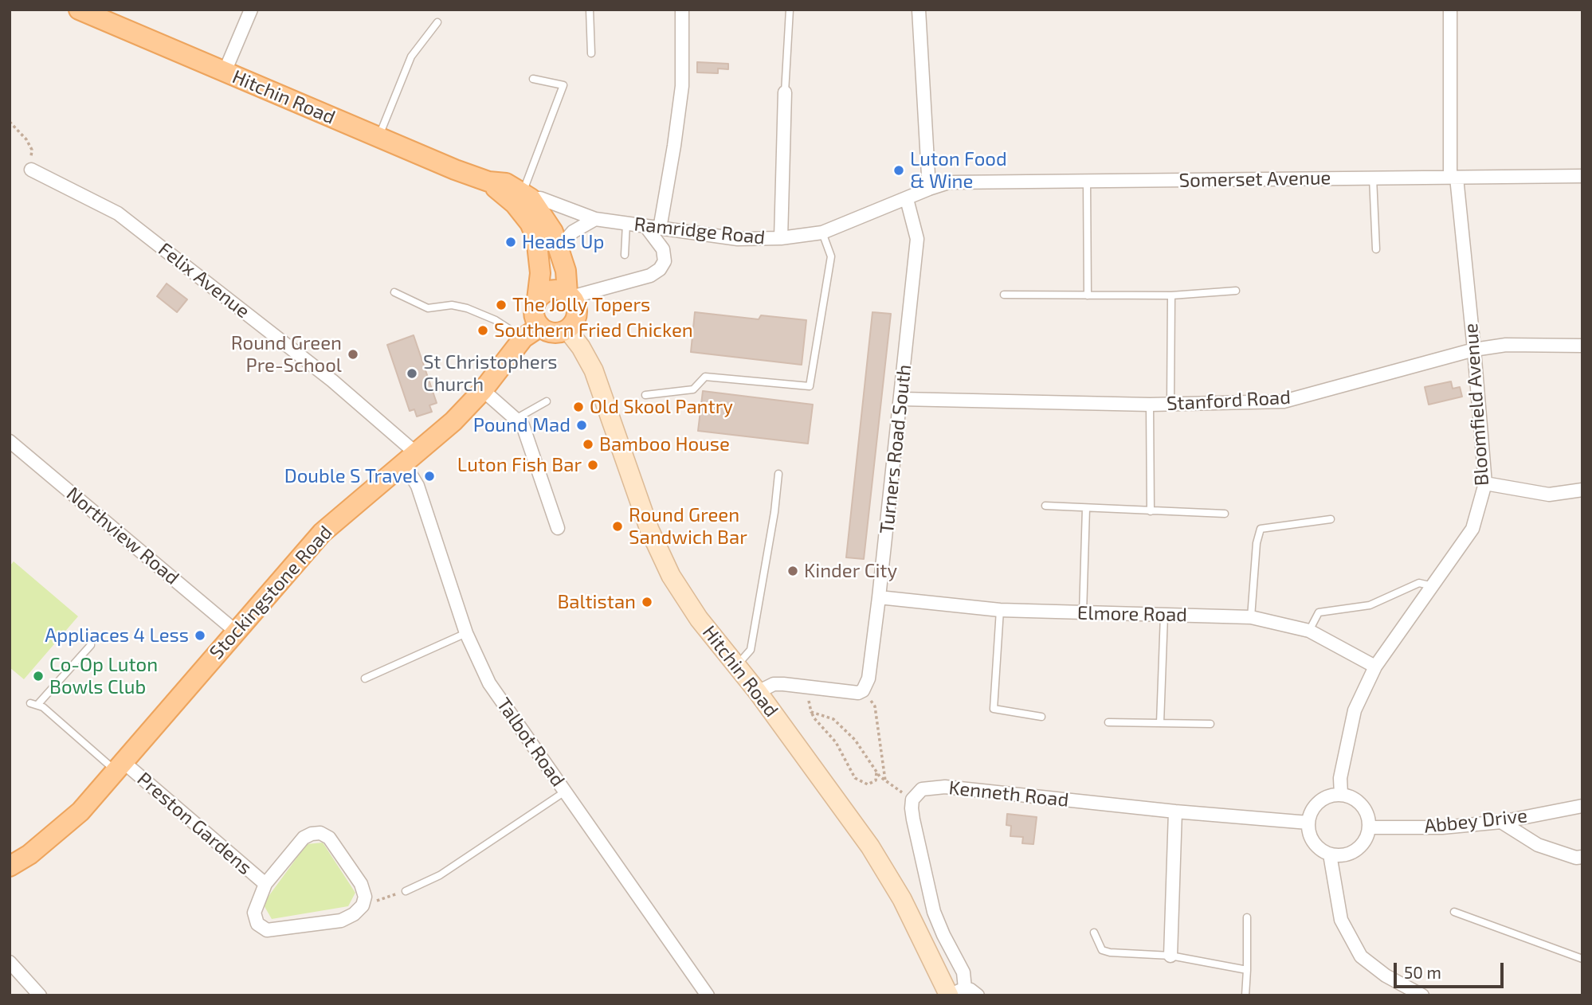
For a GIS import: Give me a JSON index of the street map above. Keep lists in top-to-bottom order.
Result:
{
  "streets": {
    "main road": ["Hitchin Road", "Stockingstone Road"],
    "street": [
      "Somerset Avenue",
      "Ramridge Road",
      "Felix Avenue",
      "Stanford Road",
      "Bloomfield Avenue",
      "Turners Road South",
      "Northview Road",
      "Elmore Road",
      "Talbot Road",
      "Kenneth Road",
      "Abbey Drive",
      "Preston Gardens"
    ]
  },
  "crossings": [
    ["Hitchin Road", "Ramridge Road"],
    ["Hitchin Road", "Stockingstone Road"],
    ["Somerset Avenue", "Ramridge Road"],
    ["Somerset Avenue", "Bloomfield Avenue"],
    ["Ramridge Road", "Turners Road South"],
    ["Felix Avenue", "Stockingstone Road"],
    ["Felix Avenue", "Talbot Road"],
    ["Stanford Road", "Bloomfield Avenue"],
    ["Stanford Road", "Turners Road South"],
    ["Bloomfield Avenue", "Elmore Road"],
    ["Bloomfield Avenue", "Kenneth Road"],
    ["Bloomfield Avenue", "Abbey Drive"],
    ["Turners Road South", "Elmore Road"],
    ["Northview Road", "Stockingstone Road"],
    ["Stockingstone Road", "Talbot Road"],
    ["Stockingstone Road", "Preston Gardens"],
    ["Kenneth Road", "Abbey Drive"]
  ],
  "places": [
    "Luton Food & Wine",
    "Heads Up",
    "The Jolly Topers",
    "Southern Fried Chicken",
    "Round Green Pre-School",
    "St Christophers Church",
    "Old Skool Pantry",
    "Pound Mad",
    "Bamboo House",
    "Luton Fish Bar",
    "Double S Travel",
    "Round Green Sandwich Bar",
    "Kinder City",
    "Baltistan",
    "Appliaces 4 Less",
    "Co-Op Luton Bowls Club"
  ],
  "scale_bar": "50 m"
}
